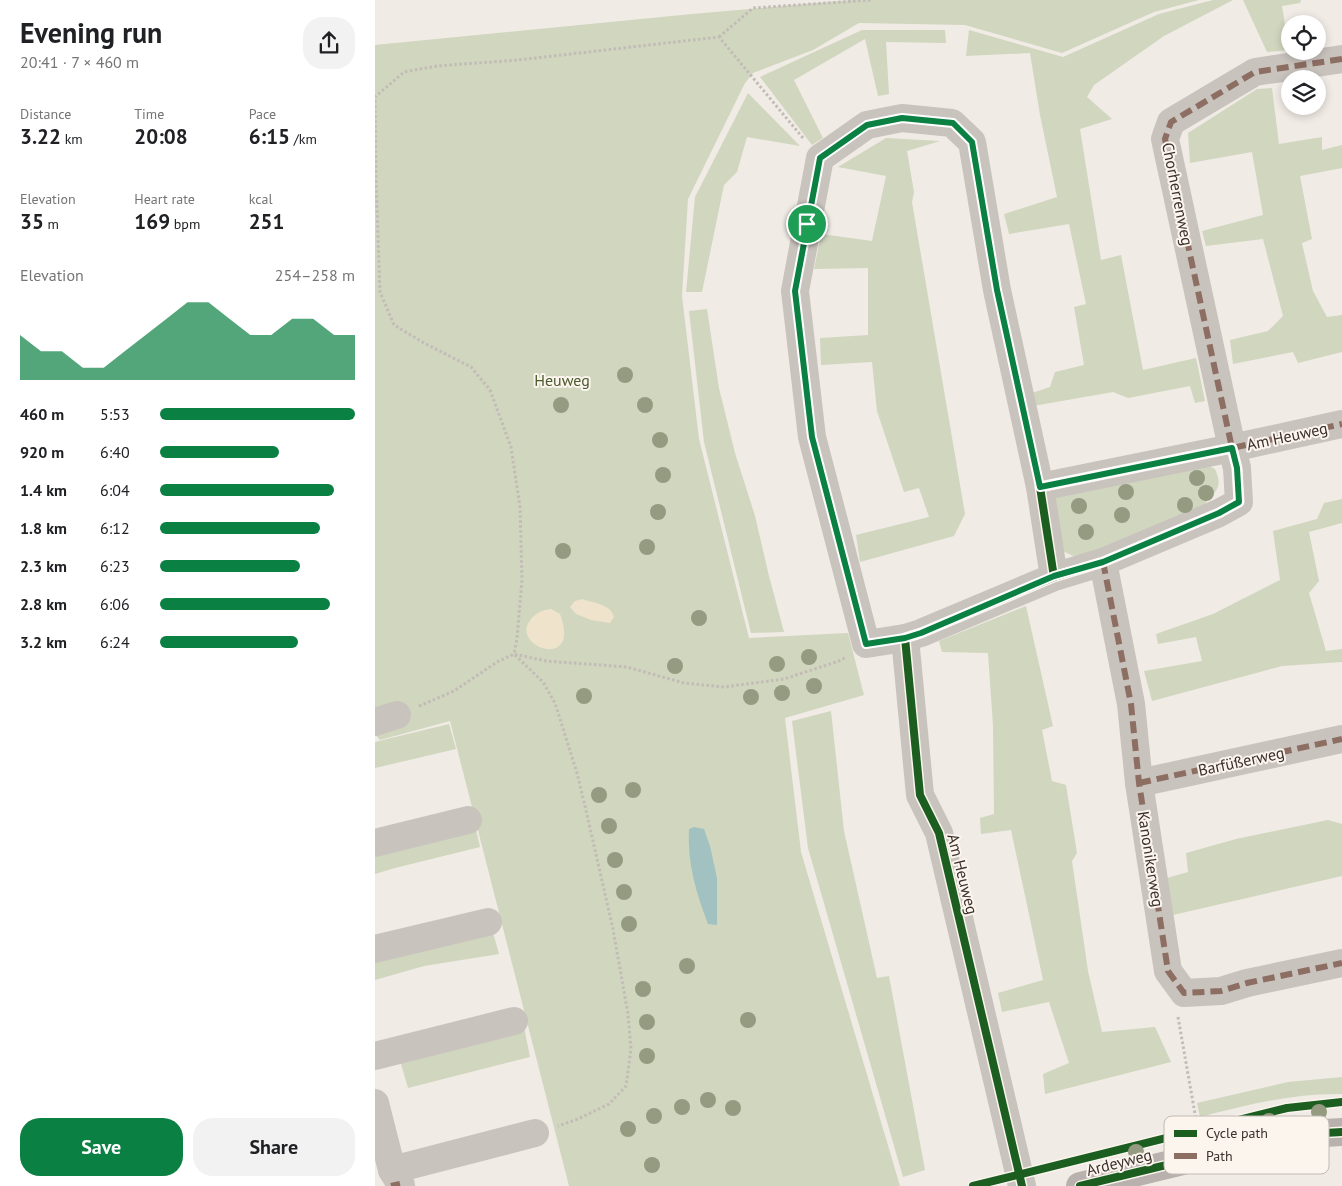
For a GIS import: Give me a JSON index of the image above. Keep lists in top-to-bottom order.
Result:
{
  "streets": {
    "main road": ["Ardeyweg"],
    "street": [
      "Chorherrenweg",
      "Am Heuweg",
      "Barfüßerweg",
      "Kanonikerweg"
    ]
  },
  "crossings": [
    ["Chorherrenweg", "Am Heuweg"],
    ["Am Heuweg", "Kanonikerweg"],
    ["Barfüßerweg", "Kanonikerweg"]
  ],
  "parks": ["Heuweg"],
  "legend": ["Cycle path", "Path"],
  "page": {
    "heading": ["Evening run", "20:41 · 7 × 460 m"],
    "stats": [
      ["Distance", "3.22 km"],
      ["Time", "20:08"],
      ["Pace", "6:15 /km"],
      ["Elevation", "35 m"],
      ["Heart rate", "169 bpm"],
      ["kcal", "251"]
    ],
    "chart": ["Elevation", "254–258 m"],
    "list": [
      {
        "name": "460 m",
        "note": "5:53"
      },
      {
        "name": "920 m",
        "note": "6:40"
      },
      {
        "name": "1.4 km",
        "note": "6:04"
      },
      {
        "name": "1.8 km",
        "note": "6:12"
      },
      {
        "name": "2.3 km",
        "note": "6:23"
      },
      {
        "name": "2.8 km",
        "note": "6:06"
      },
      {
        "name": "3.2 km",
        "note": "6:24"
      }
    ],
    "buttons": ["Save", "Share"]
  }
}
